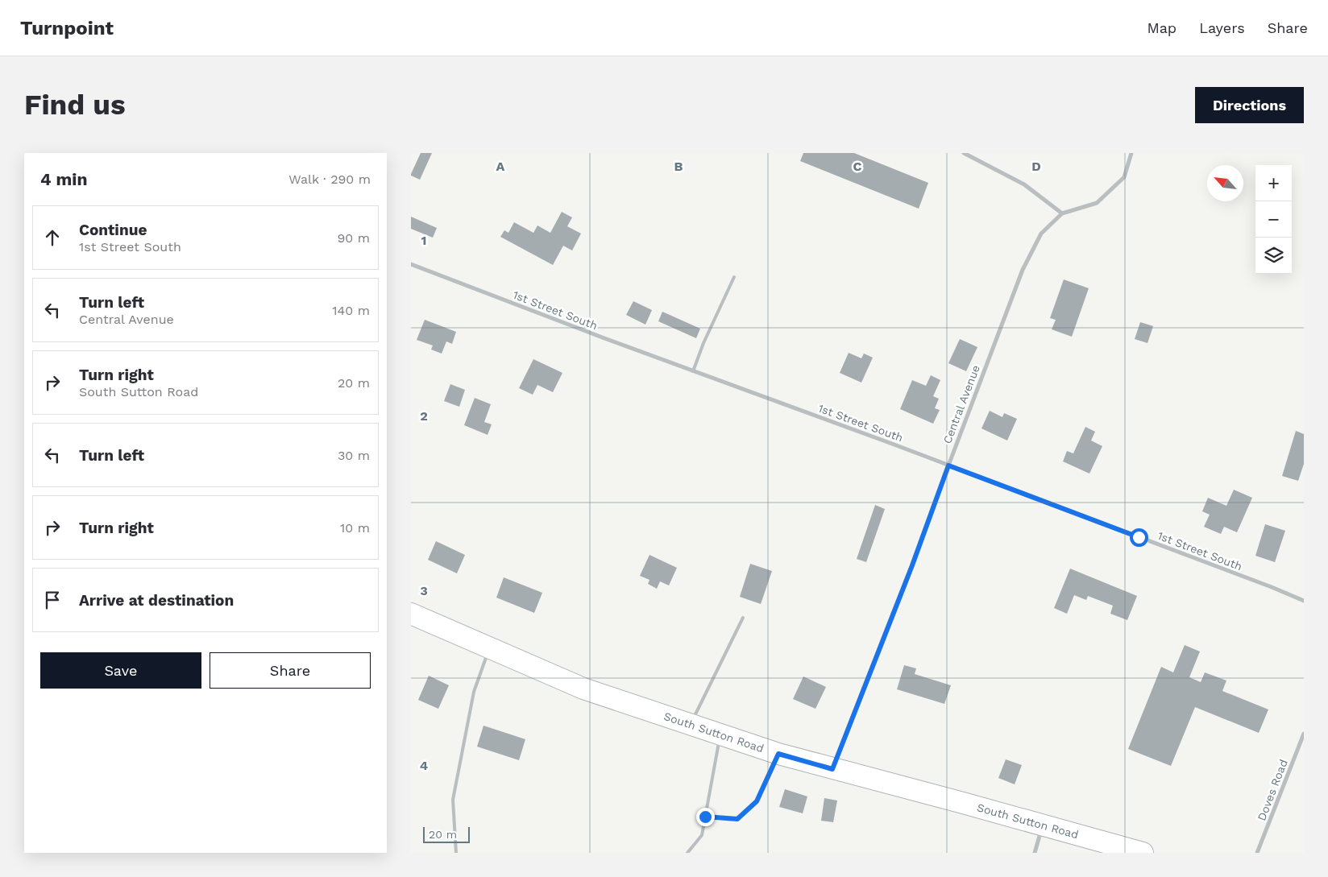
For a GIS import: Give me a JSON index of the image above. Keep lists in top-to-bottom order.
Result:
{
  "streets": {
    "main road": ["South Sutton Road"],
    "street": ["1st Street South", "Central Avenue", "Doves Road"]
  },
  "crossings": [
    ["1st Street South", "Central Avenue"],
    ["Central Avenue", "South Sutton Road"]
  ],
  "scale_bar": "20 m",
  "north": "top left",
  "page": {
    "header": "Turnpoint",
    "nav": ["Map", "Layers", "Share"],
    "buttons": [
      "Directions",
      ["Save", "Share"]
    ],
    "title": "Find us",
    "heading": ["4 min", "Walk · 290 m"],
    "map_buttons": ["+", "−"],
    "list": [
      ["Continue", "1st Street South", "90 m"],
      ["Turn left", "Central Avenue", "140 m"],
      ["Turn right", "South Sutton Road", "20 m"],
      ["Turn left", "30 m"],
      ["Turn right", "10 m"],
      "Arrive at destination"
    ],
    "scale": "20 m"
  },
  "grid": {
    "columns": [
      "A",
      "B",
      "C",
      "D"
    ],
    "rows": [
      "1",
      "2",
      "3",
      "4"
    ]
  }
}
